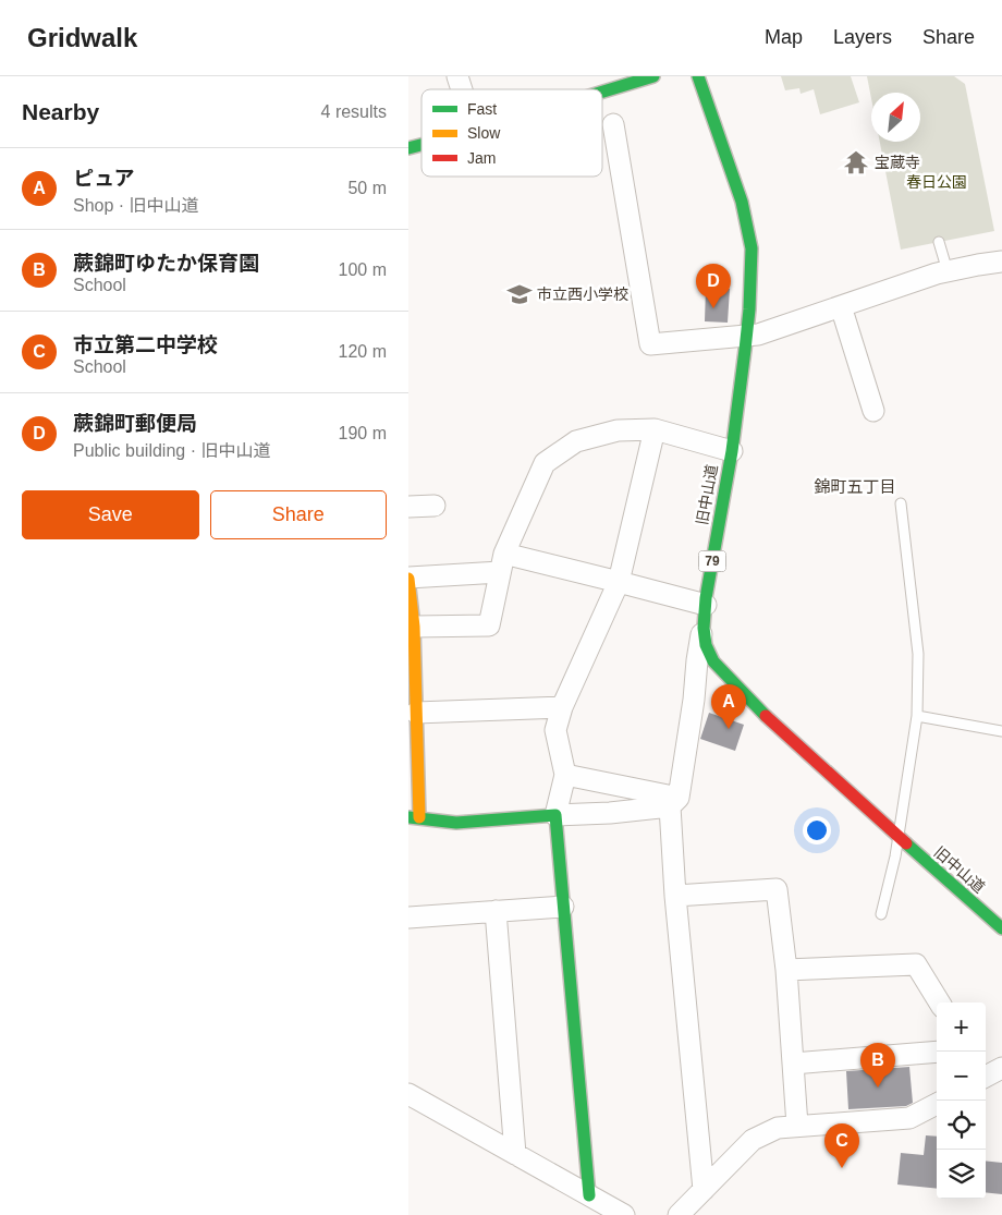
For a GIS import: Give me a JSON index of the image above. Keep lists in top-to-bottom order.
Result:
{
  "streets": {
    "main road": ["旧中山道", "79"]
  },
  "districts": ["錦町五丁目"],
  "parks": ["春日公園"],
  "places": {
    "temple": ["宝蔵寺"],
    "school or university": ["市立西小学校"]
  },
  "legend": ["Fast", "Slow", "Jam"],
  "north": "top right",
  "page": {
    "header": "Gridwalk",
    "nav": ["Map", "Layers", "Share"],
    "heading": ["Nearby", "4 results"],
    "list": [
      {
        "mark": "A",
        "name": "ピュア",
        "note": "Shop · 旧中山道",
        "value": "50 m"
      },
      {
        "mark": "B",
        "name": "蕨錦町ゆたか保育園",
        "note": "School",
        "value": "100 m"
      },
      {
        "mark": "C",
        "name": "市立第二中学校",
        "note": "School",
        "value": "120 m"
      },
      {
        "mark": "D",
        "name": "蕨錦町郵便局",
        "note": "Public building · 旧中山道",
        "value": "190 m"
      }
    ],
    "pins": [
      "D",
      "A",
      "B",
      "C"
    ],
    "buttons": ["Save", "Share"],
    "map_buttons": ["+", "−"]
  }
}
